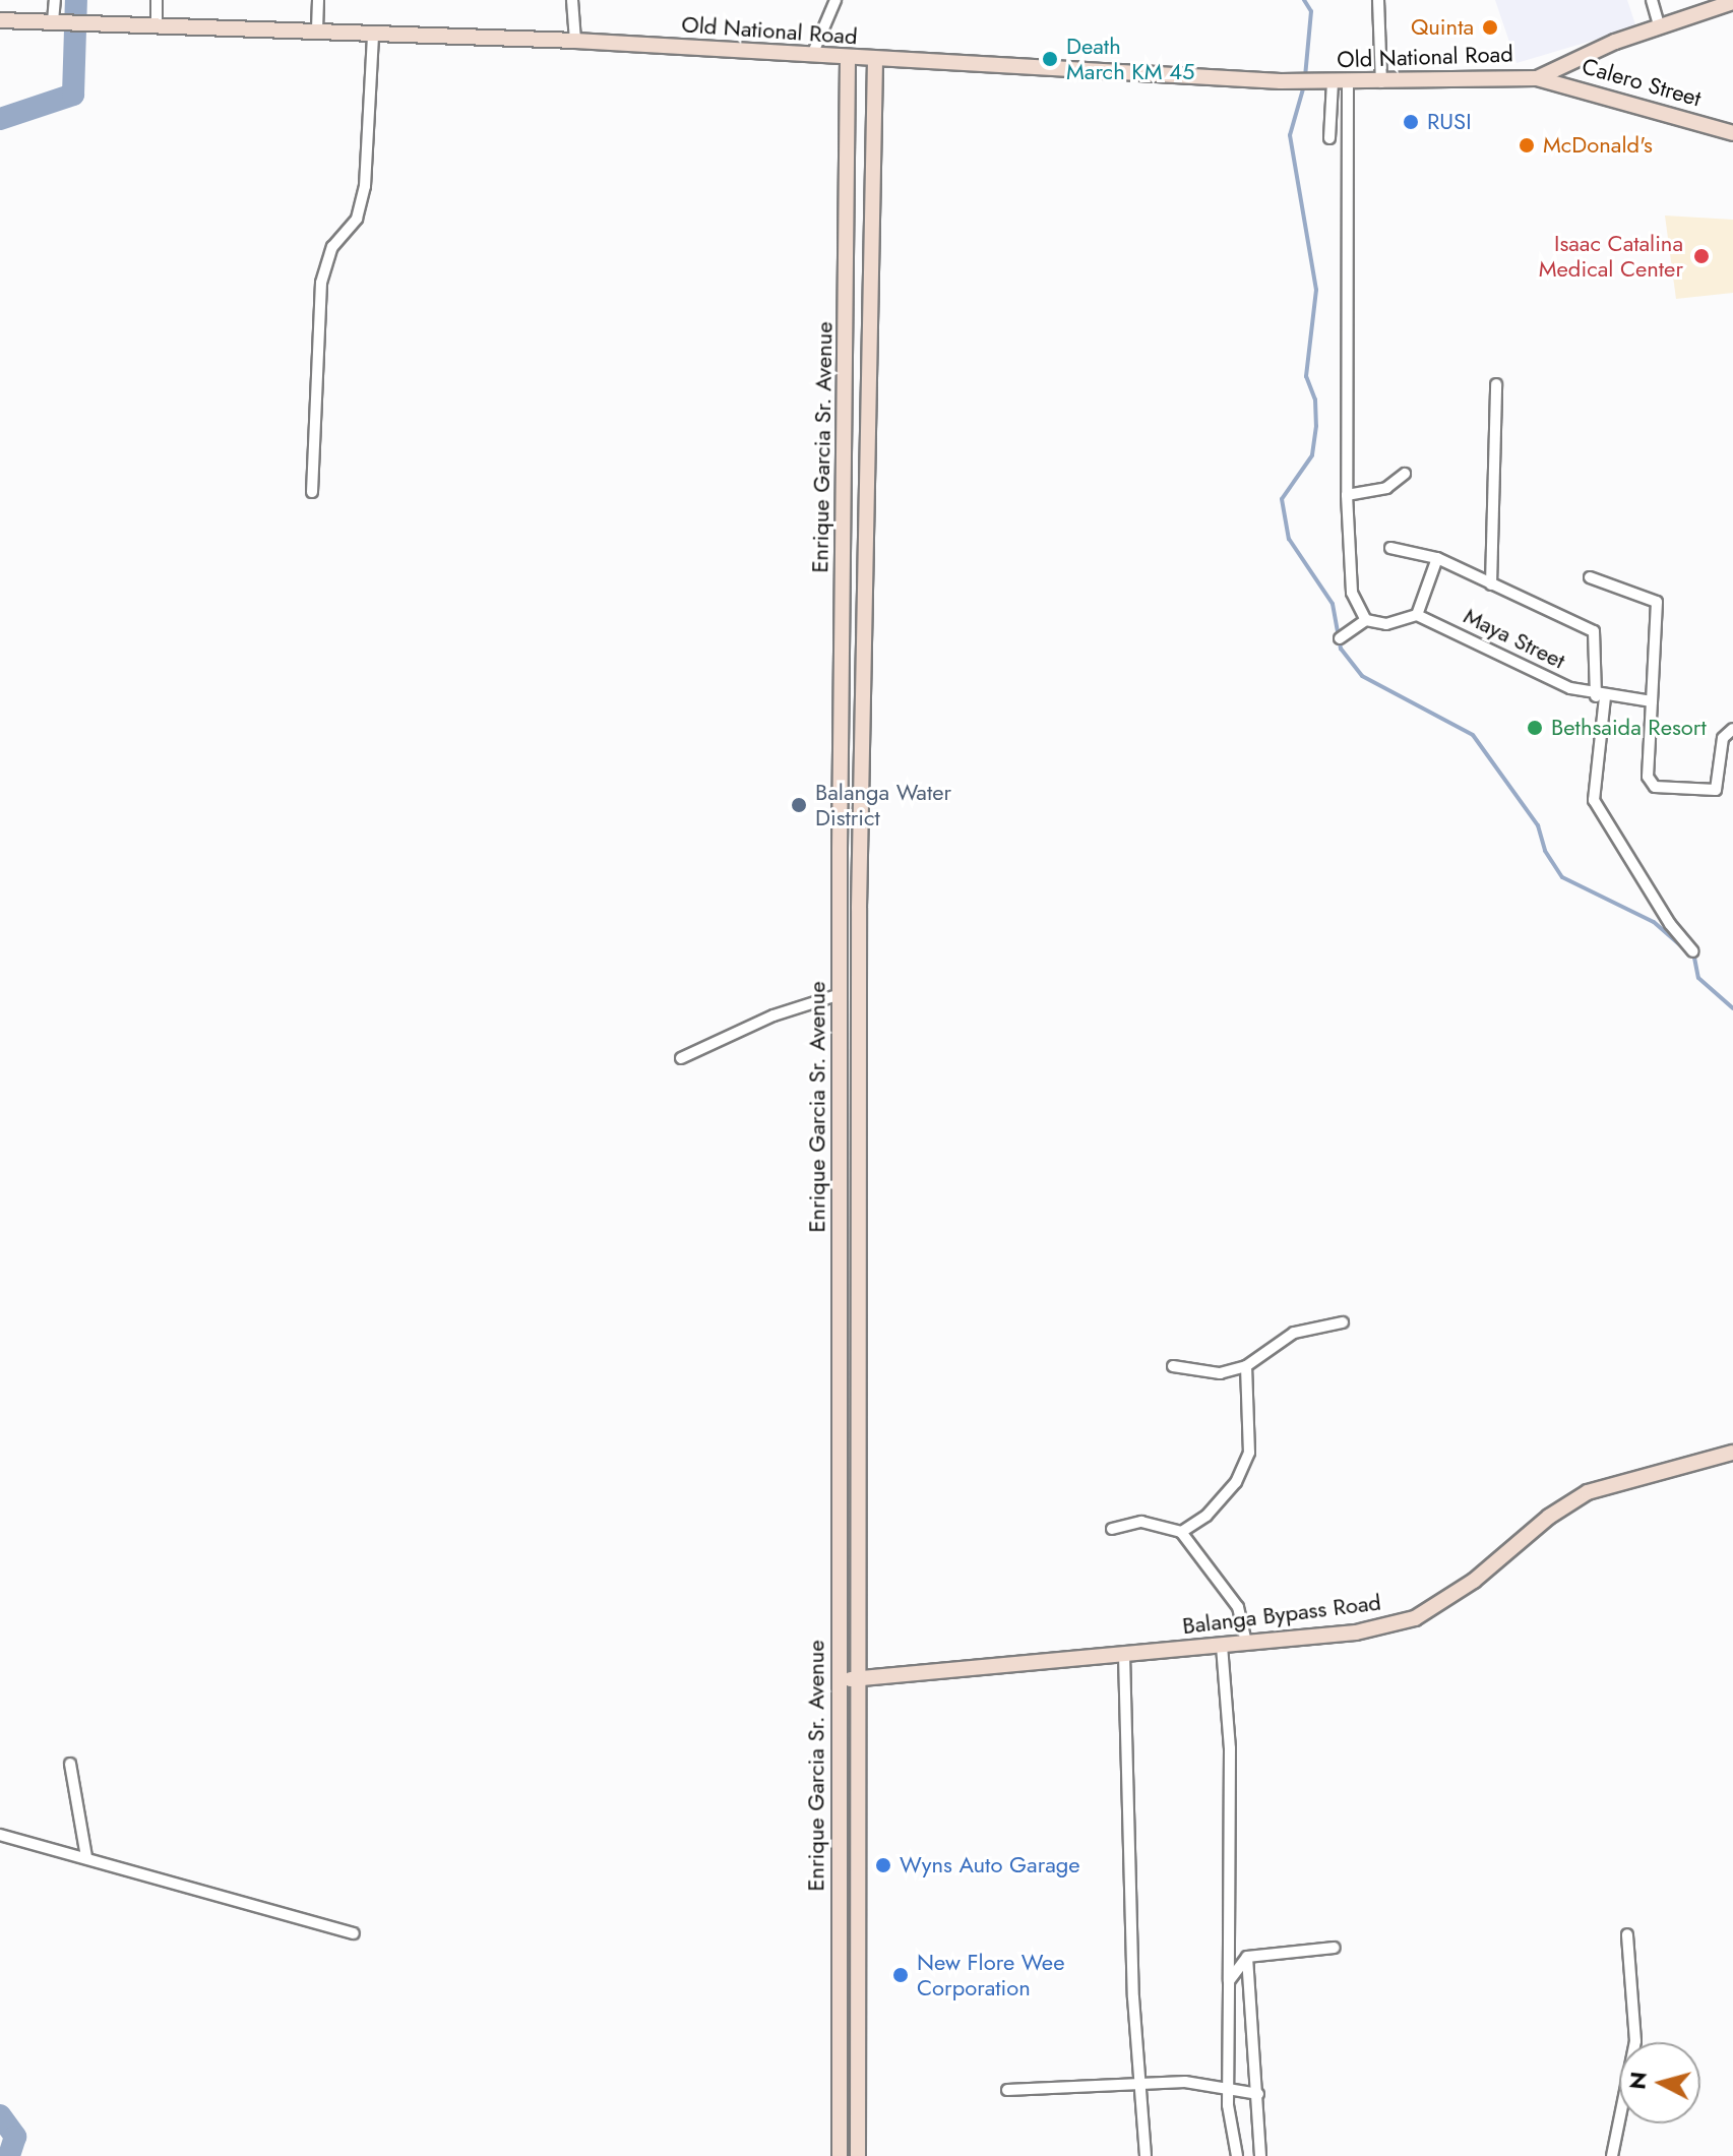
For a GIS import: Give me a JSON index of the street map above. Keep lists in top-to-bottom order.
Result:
{
  "streets": {
    "main road": [
      "Old National Road",
      "Calero Street",
      "Enrique Garcia Sr. Avenue",
      "Balanga Bypass Road"
    ],
    "street": ["Maya Street"]
  },
  "crossings": [
    ["Old National Road", "Calero Street"],
    ["Old National Road", "Enrique Garcia Sr. Avenue"],
    ["Enrique Garcia Sr. Avenue", "Balanga Bypass Road"]
  ],
  "places": [
    "Quinta",
    "Death March KM 45",
    "RUSI",
    "McDonald's",
    "Isaac Catalina Medical Center",
    "Bethsaida Resort",
    "Balanga Water District",
    "Wyns Auto Garage",
    "New Flore Wee Corporation"
  ],
  "north": "left"
}
